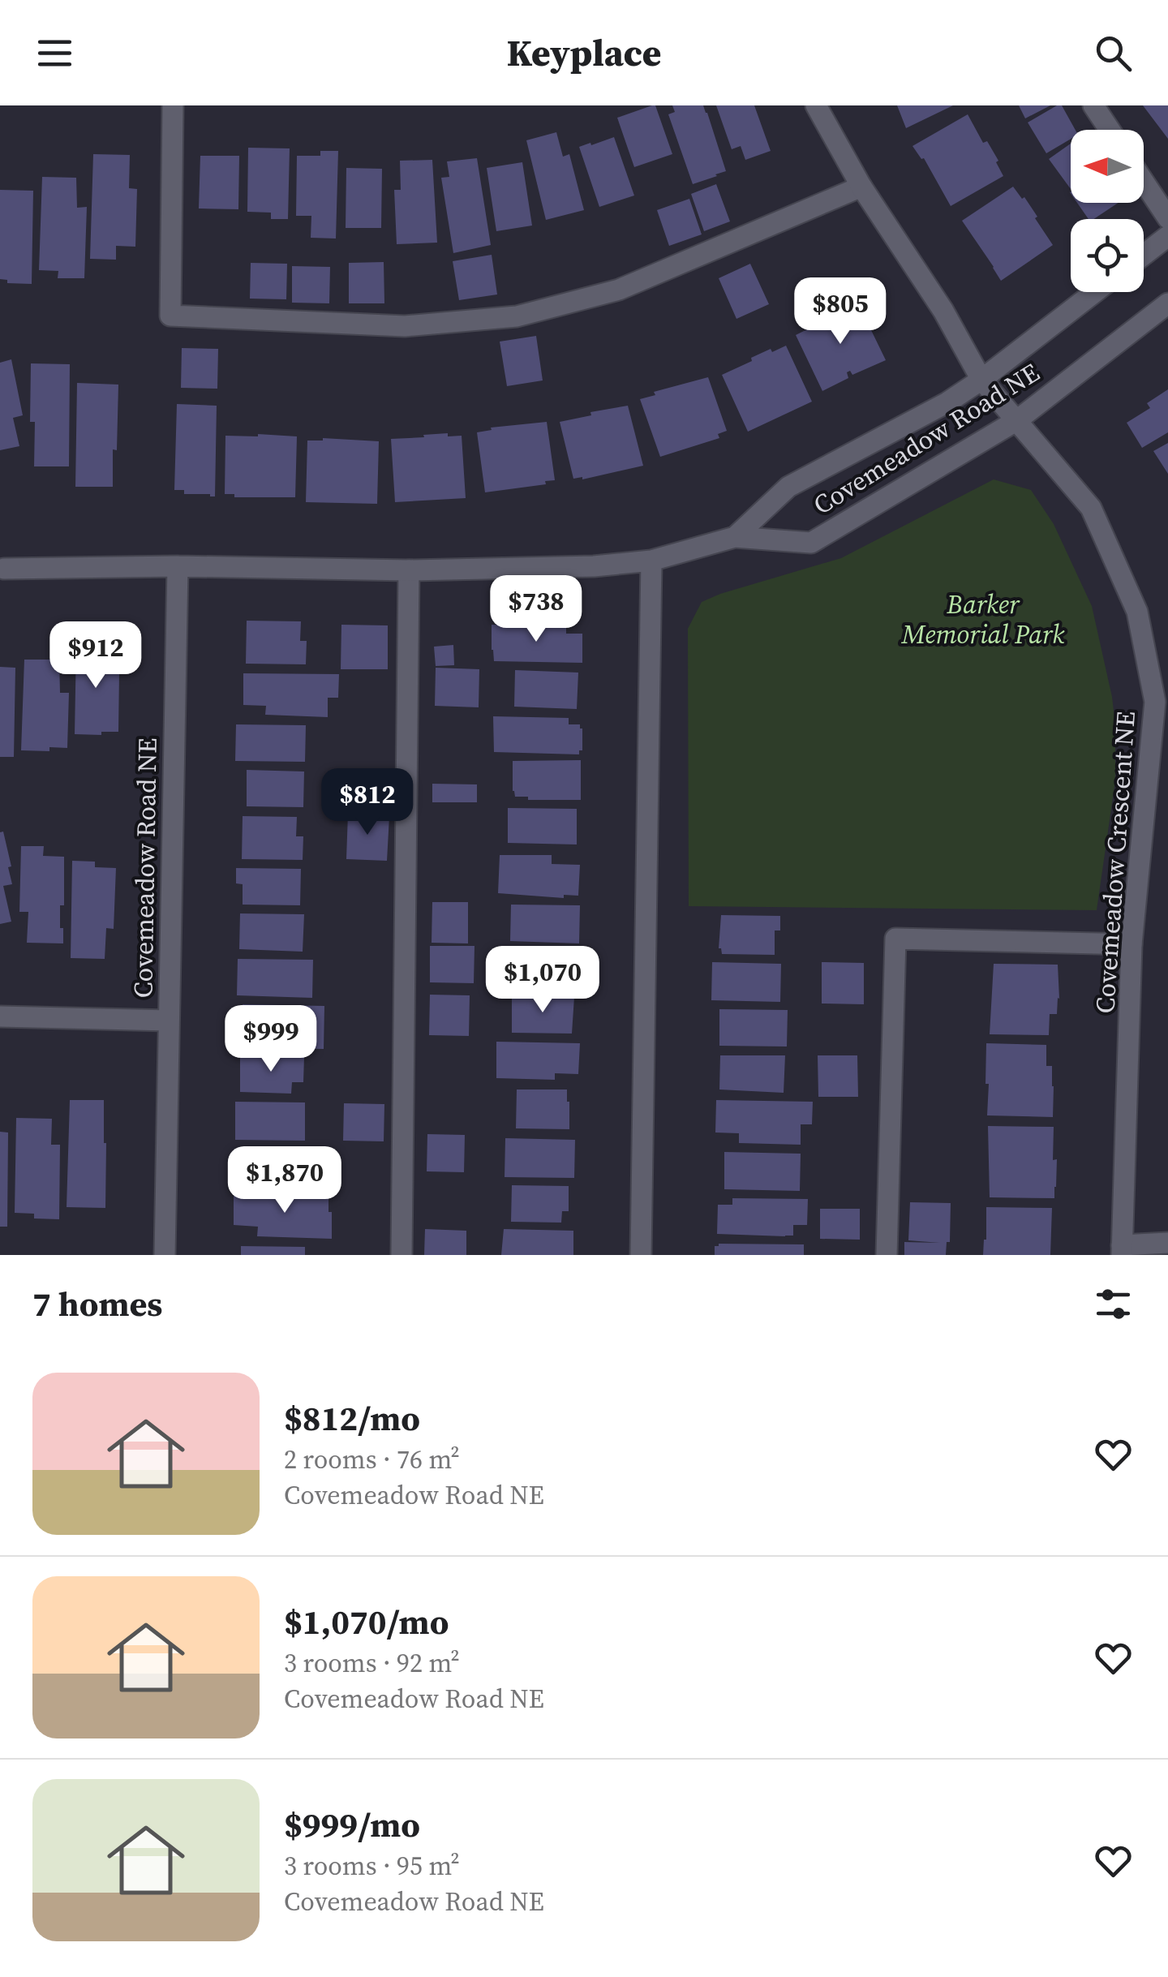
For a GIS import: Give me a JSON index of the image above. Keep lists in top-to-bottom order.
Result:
{
  "streets": {
    "street": ["Covemeadow Road NE", "Covemeadow Crescent NE"]
  },
  "crossings": [
    ["Covemeadow Road NE", "Covemeadow Crescent NE"]
  ],
  "parks": ["Barker Memorial Park"],
  "north": "left",
  "page": {
    "header": "Keyplace",
    "price": [
      "$805",
      "$738",
      "$912",
      "$812",
      "$1,070",
      "$999",
      "$1,870"
    ],
    "heading": "7 homes",
    "list": [
      {
        "name": "$812/mo",
        "note": "2 rooms · 76 m² · Covemeadow Road NE"
      },
      {
        "name": "$1,070/mo",
        "note": "3 rooms · 92 m² · Covemeadow Road NE"
      },
      {
        "name": "$999/mo",
        "note": "3 rooms · 95 m² · Covemeadow Road NE"
      }
    ]
  }
}
